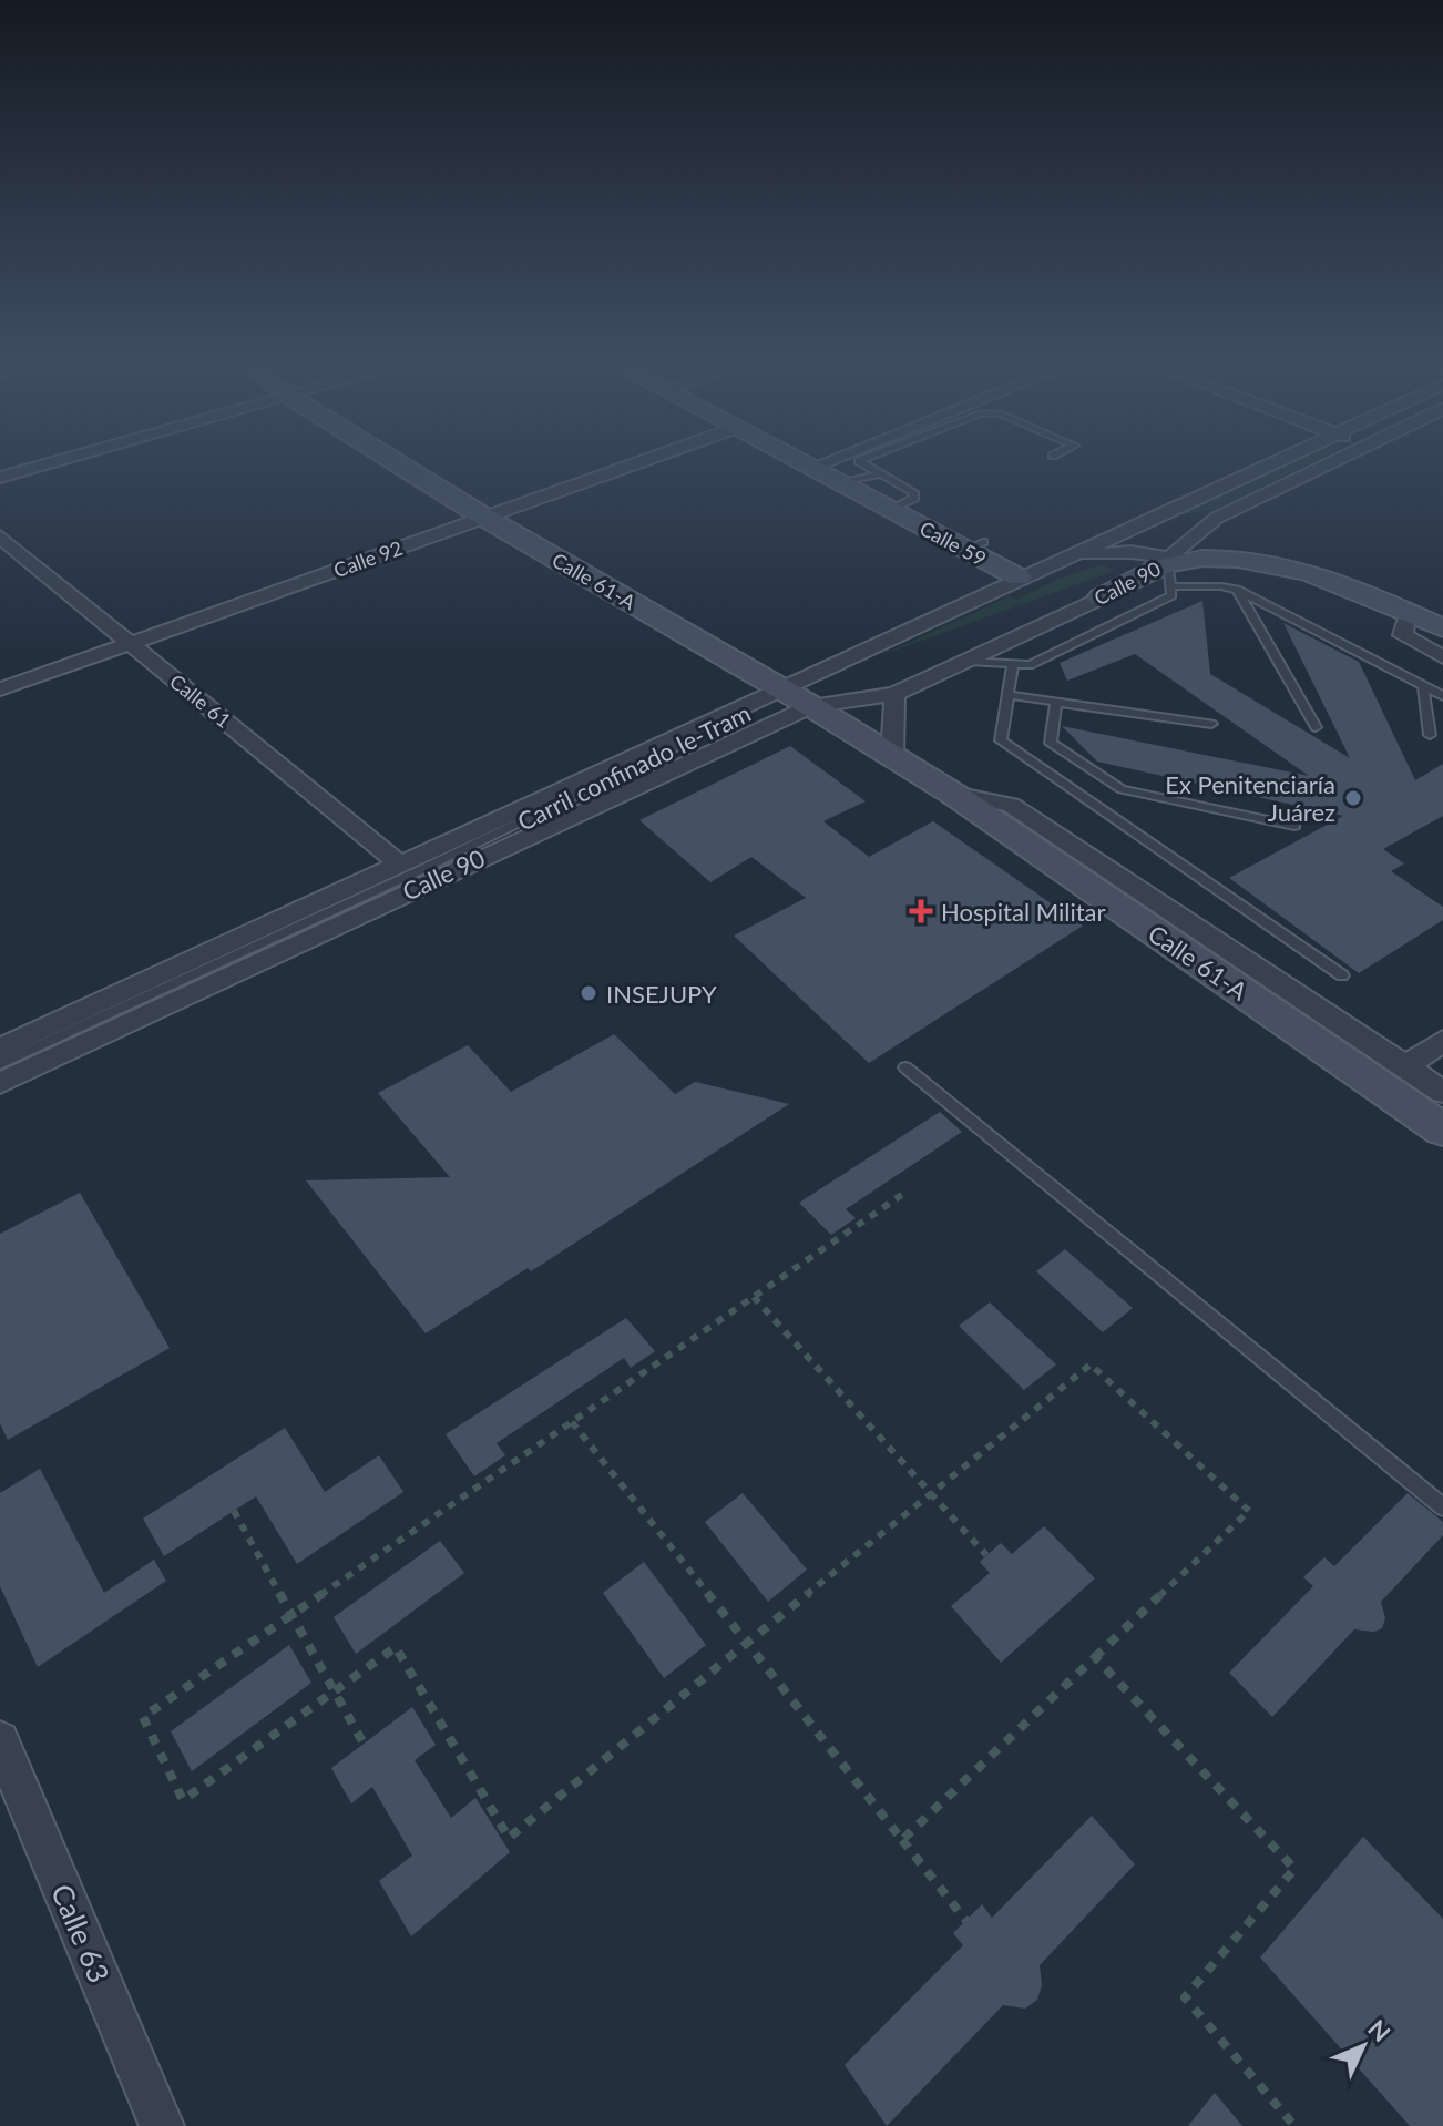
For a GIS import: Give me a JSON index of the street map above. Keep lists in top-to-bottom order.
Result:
{
  "streets": {
    "street": [
      "Calle 59",
      "Calle 92",
      "Calle 61-A",
      "Calle 90",
      "Calle 61",
      "Calle 63"
    ],
    "lane": ["Carril confinado Ie-Tram"]
  },
  "crossings": [
    ["Calle 59", "Calle 90"],
    ["Calle 92", "Calle 61-A"],
    ["Calle 92", "Calle 61"],
    ["Calle 61-A", "Calle 90"],
    ["Calle 61-A", "Carril confinado Ie-Tram"],
    ["Calle 90", "Calle 61"],
    ["Calle 90", "Carril confinado Ie-Tram"]
  ],
  "places": {
    "other": ["Ex Penitenciaría Juárez", "INSEJUPY"],
    "health": ["Hospital Militar"]
  },
  "north": "top right"
}
